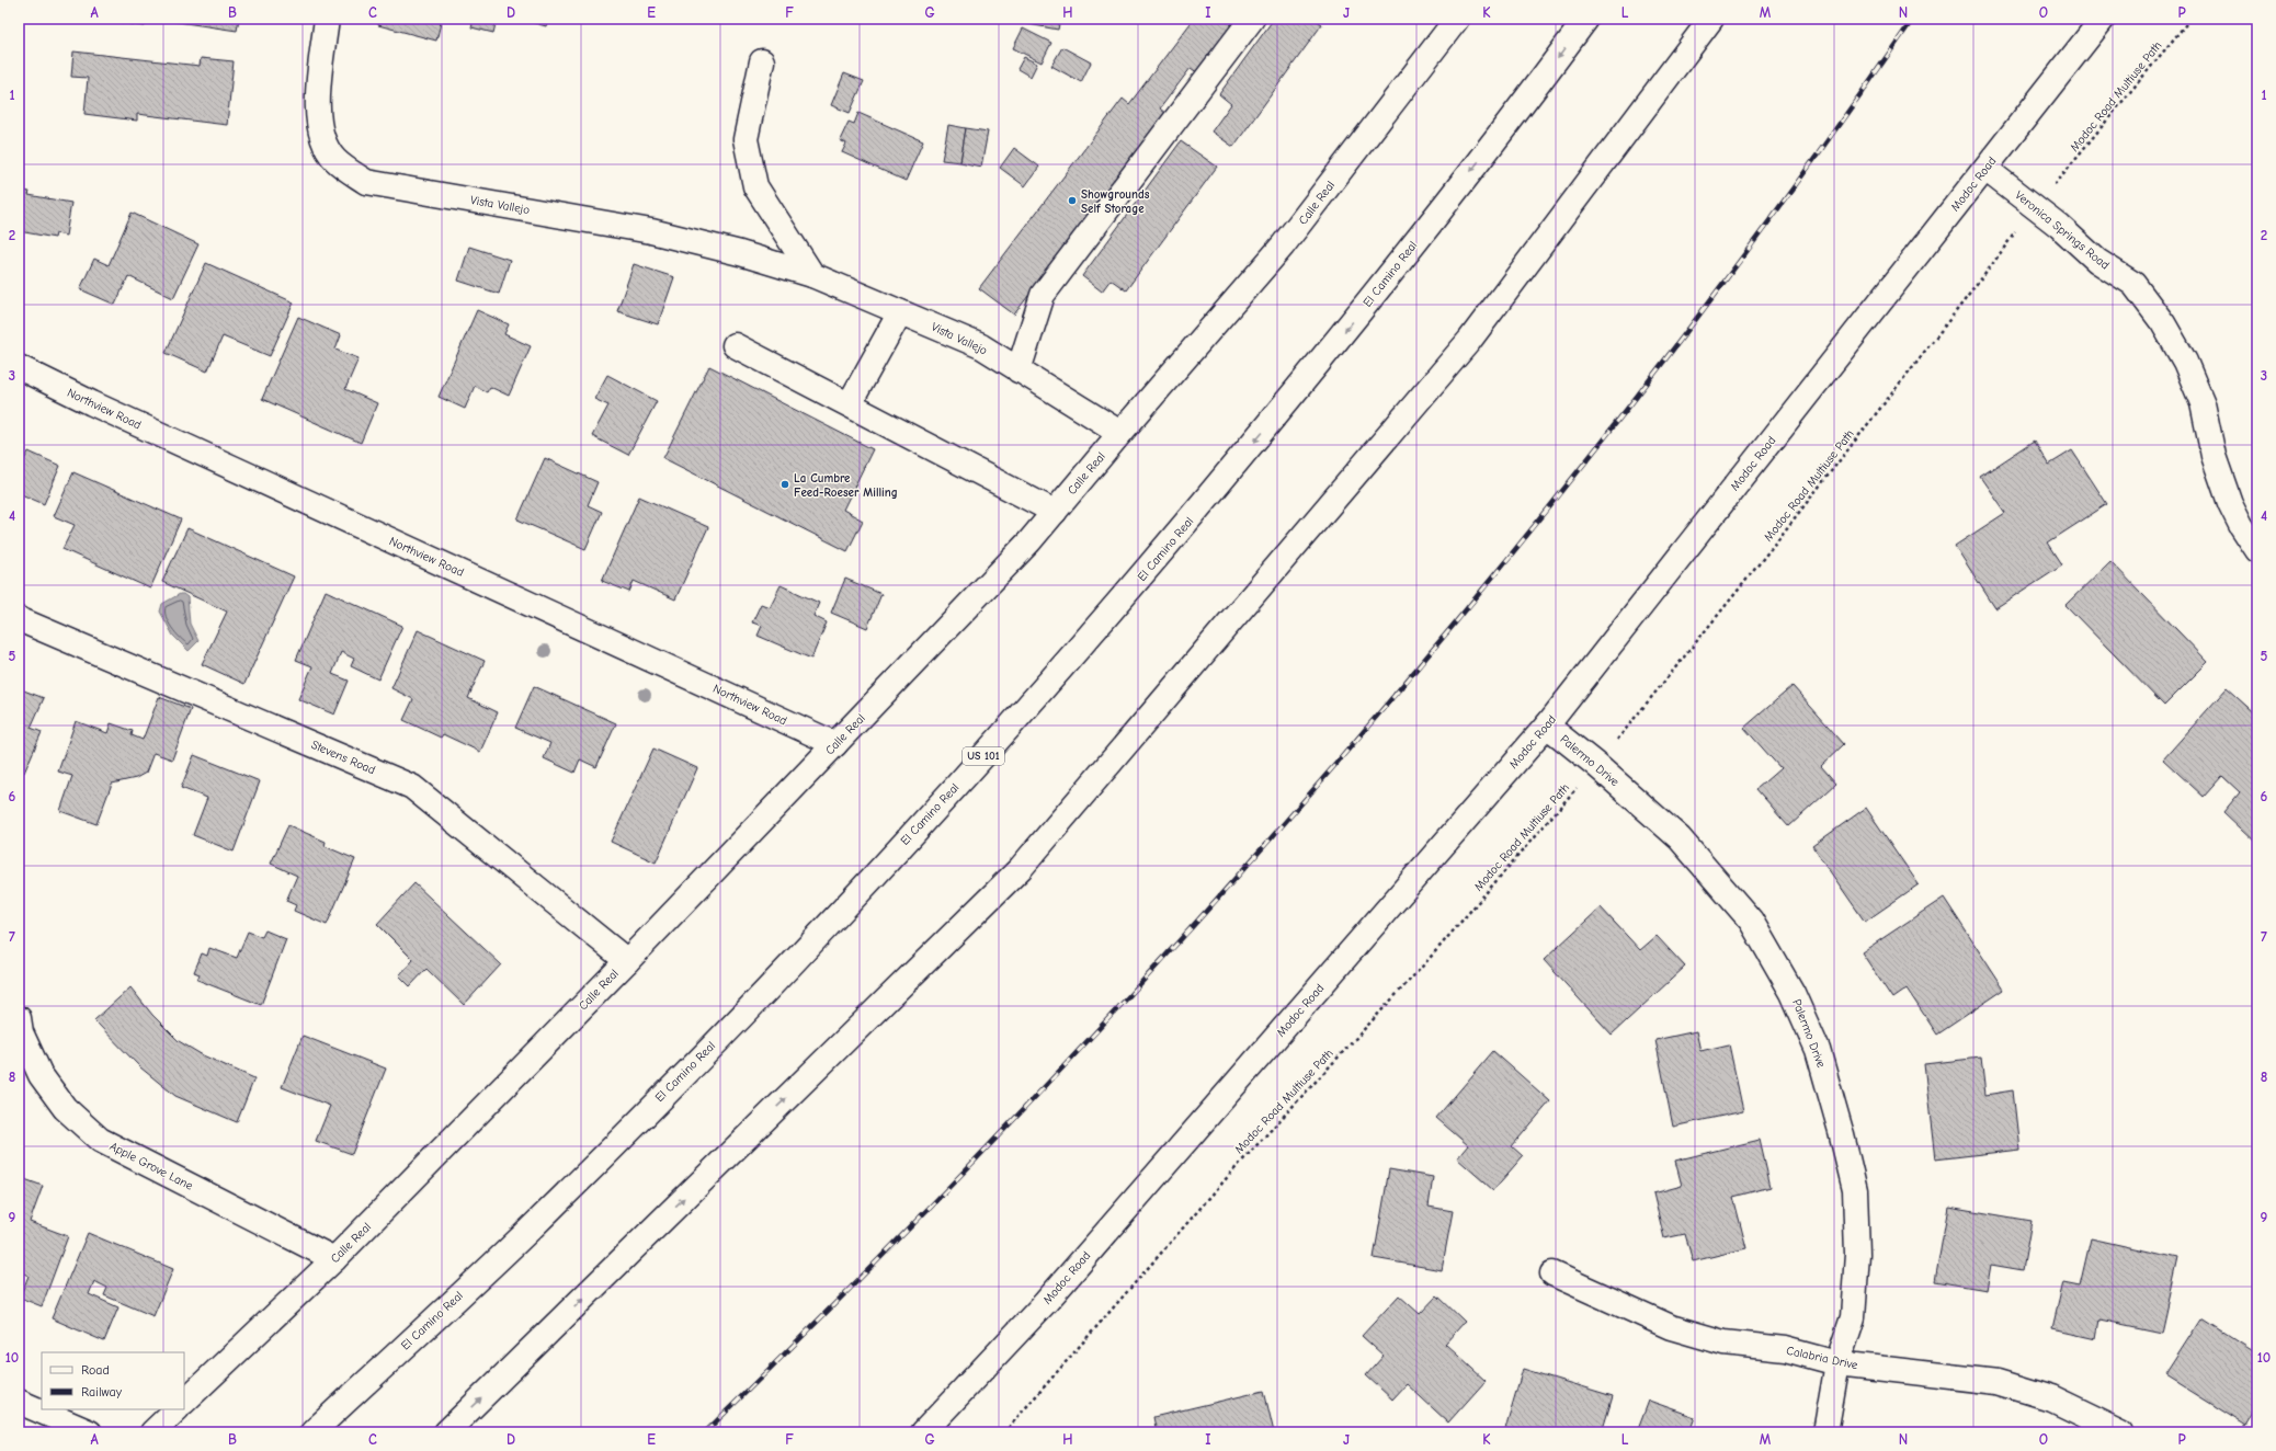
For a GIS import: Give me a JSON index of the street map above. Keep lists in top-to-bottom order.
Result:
{
  "streets": {
    "main road": [
      "Modoc Road",
      "Calle Real",
      "Vista Vallejo",
      "Veronica Springs Road",
      "El Camino Real",
      "Northview Road",
      "US 101",
      "Stevens Road",
      "Palermo Drive",
      "Apple Grove Lane",
      "Calabria Drive"
    ],
    "path": ["Modoc Road Multiuse Path"]
  },
  "crossings": [
    ["Modoc Road", "Veronica Springs Road"],
    ["Modoc Road", "Palermo Drive"],
    ["Calle Real", "Vista Vallejo"],
    ["Calle Real", "Northview Road"],
    ["Calle Real", "Stevens Road"],
    ["Calle Real", "Apple Grove Lane"],
    ["Palermo Drive", "Calabria Drive"]
  ],
  "places": ["Showgrounds Self Storage", "La Cumbre Feed-Roeser Milling"],
  "legend": ["Road", "Railway"],
  "grid": {
    "columns": [
      "A",
      "B",
      "C",
      "D",
      "E",
      "F",
      "G",
      "H",
      "I",
      "J",
      "K",
      "L",
      "M",
      "N",
      "O",
      "P"
    ],
    "rows": [
      "1",
      "2",
      "3",
      "4",
      "5",
      "6",
      "7",
      "8",
      "9",
      "10"
    ]
  }
}
